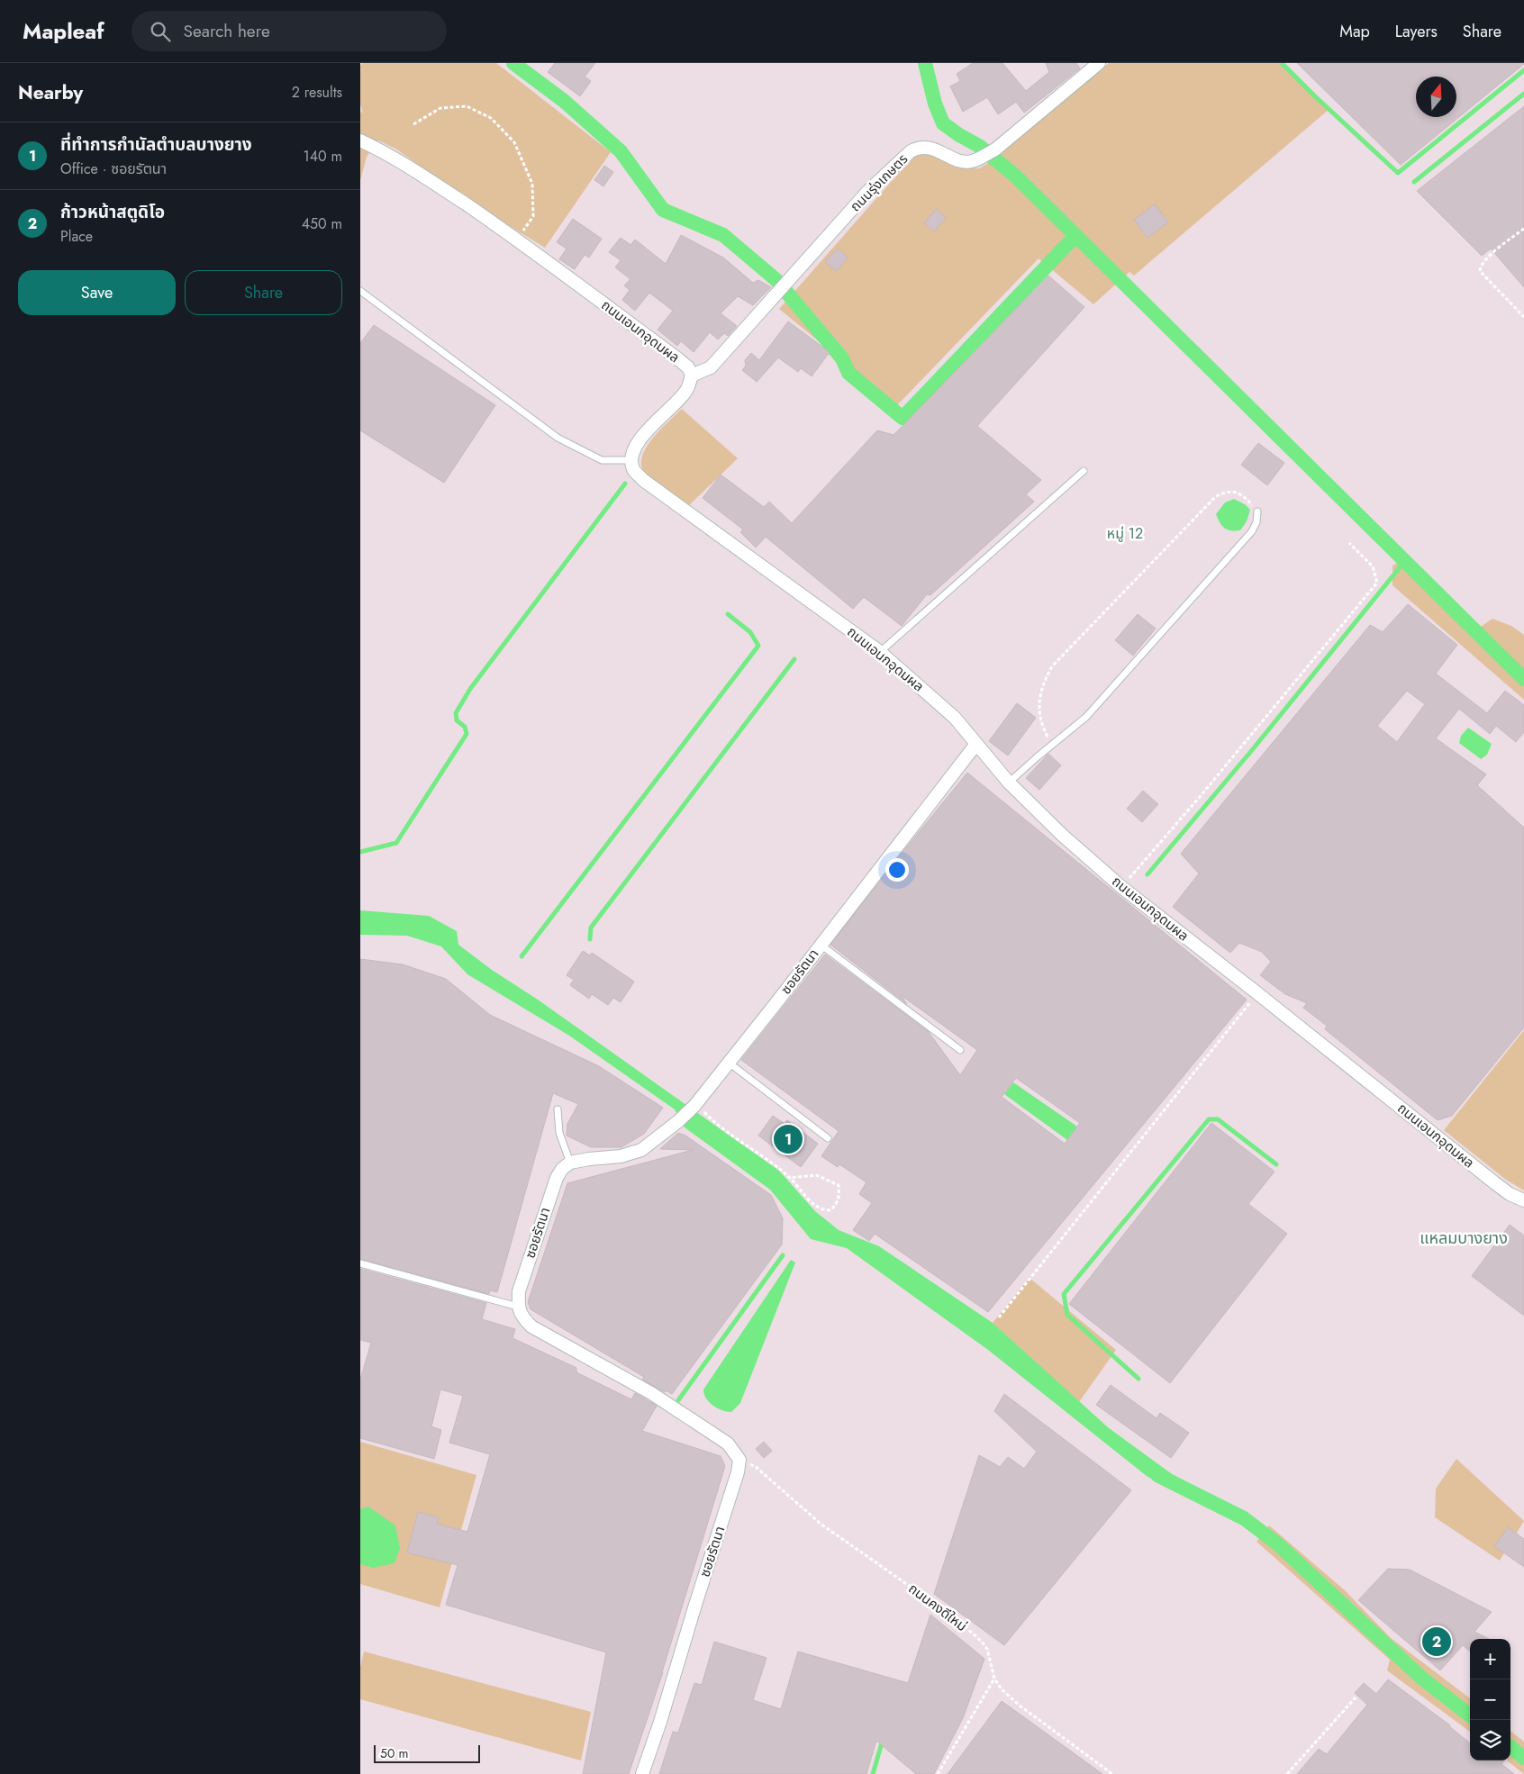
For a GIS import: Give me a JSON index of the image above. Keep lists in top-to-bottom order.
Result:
{
  "streets": {
    "street": ["ถนนรุ่งเกษตร", "ถนนเอนกอุดมผล", "ซอยรัตนา"],
    "path": ["ถนนคงดีใหม่"]
  },
  "crossings": [
    ["ถนนรุ่งเกษตร", "ถนนเอนกอุดมผล"],
    ["ถนนเอนกอุดมผล", "ซอยรัตนา"],
    ["ซอยรัตนา", "ถนนคงดีใหม่"]
  ],
  "districts": ["หมู่ 12", "แหลมบางยาง"],
  "scale_bar": "50 m",
  "north": "top",
  "page": {
    "header": "Mapleaf",
    "search": "Search here",
    "nav": ["Map", "Layers", "Share"],
    "heading": ["Nearby", "2 results"],
    "list": [
      {
        "mark": "1",
        "name": "ที่ทำการกำนัลตำบลบางยาง",
        "note": "Office · ซอยรัตนา",
        "value": "140 m"
      },
      {
        "mark": "2",
        "name": "ก้าวหน้าสตูดิโอ",
        "note": "Place",
        "value": "450 m"
      }
    ],
    "buttons": ["Save", "Share"],
    "pins": ["1", "2"],
    "map_buttons": ["+", "−"],
    "scale": "50 m"
  }
}
